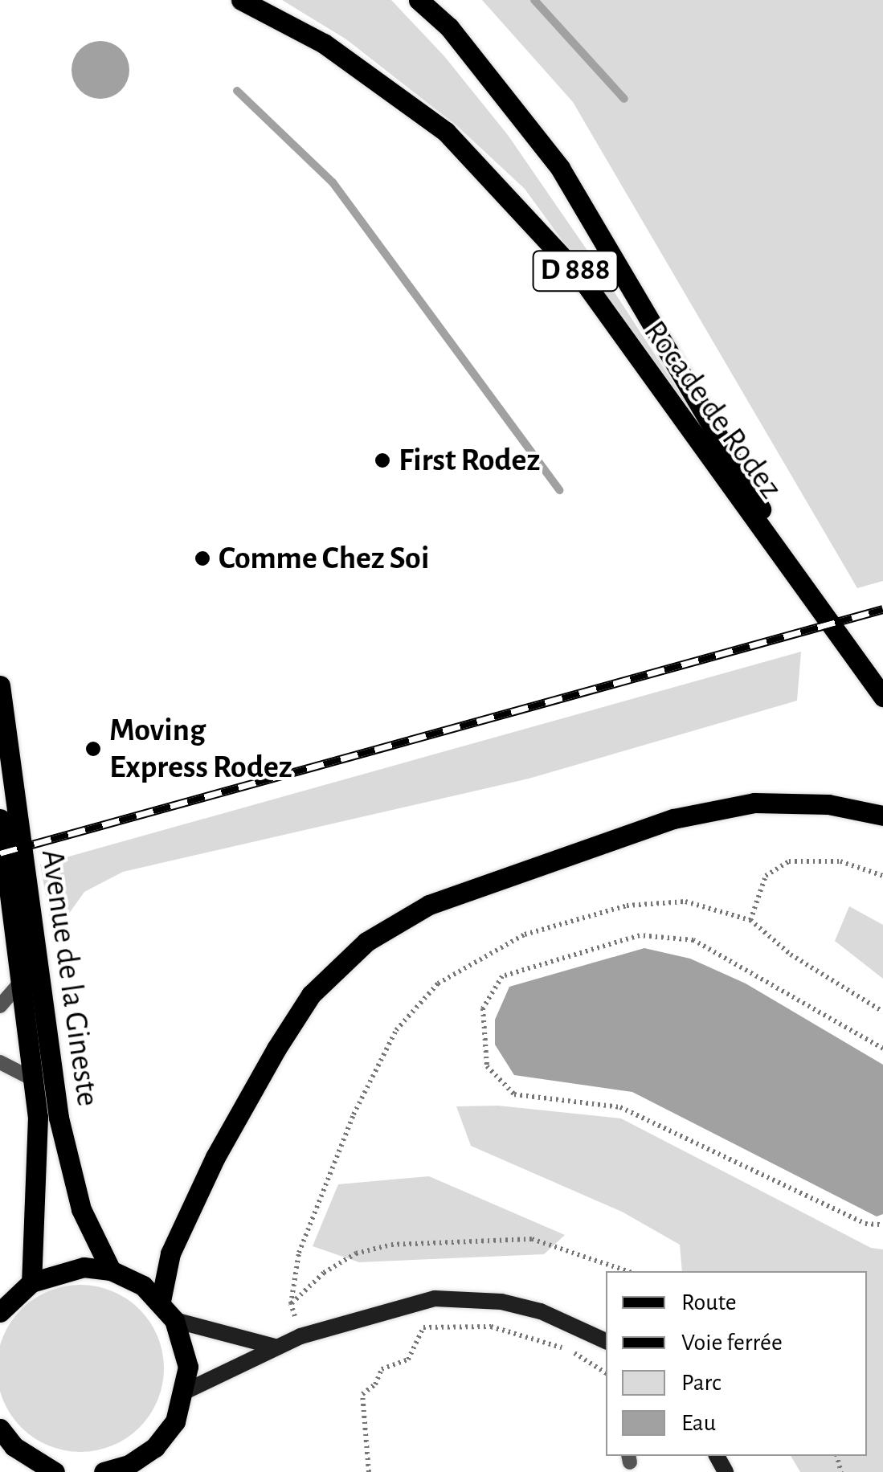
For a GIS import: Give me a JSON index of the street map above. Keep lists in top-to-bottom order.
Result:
{
  "streets": {
    "main road": ["D 888", "Rocade de Rodez", "Avenue de la Gineste"]
  },
  "places": ["First Rodez", "Comme Chez Soi", "Moving Express Rodez"],
  "legend": [
    "Route",
    "Voie ferrée",
    "Parc",
    "Eau"
  ]
}
